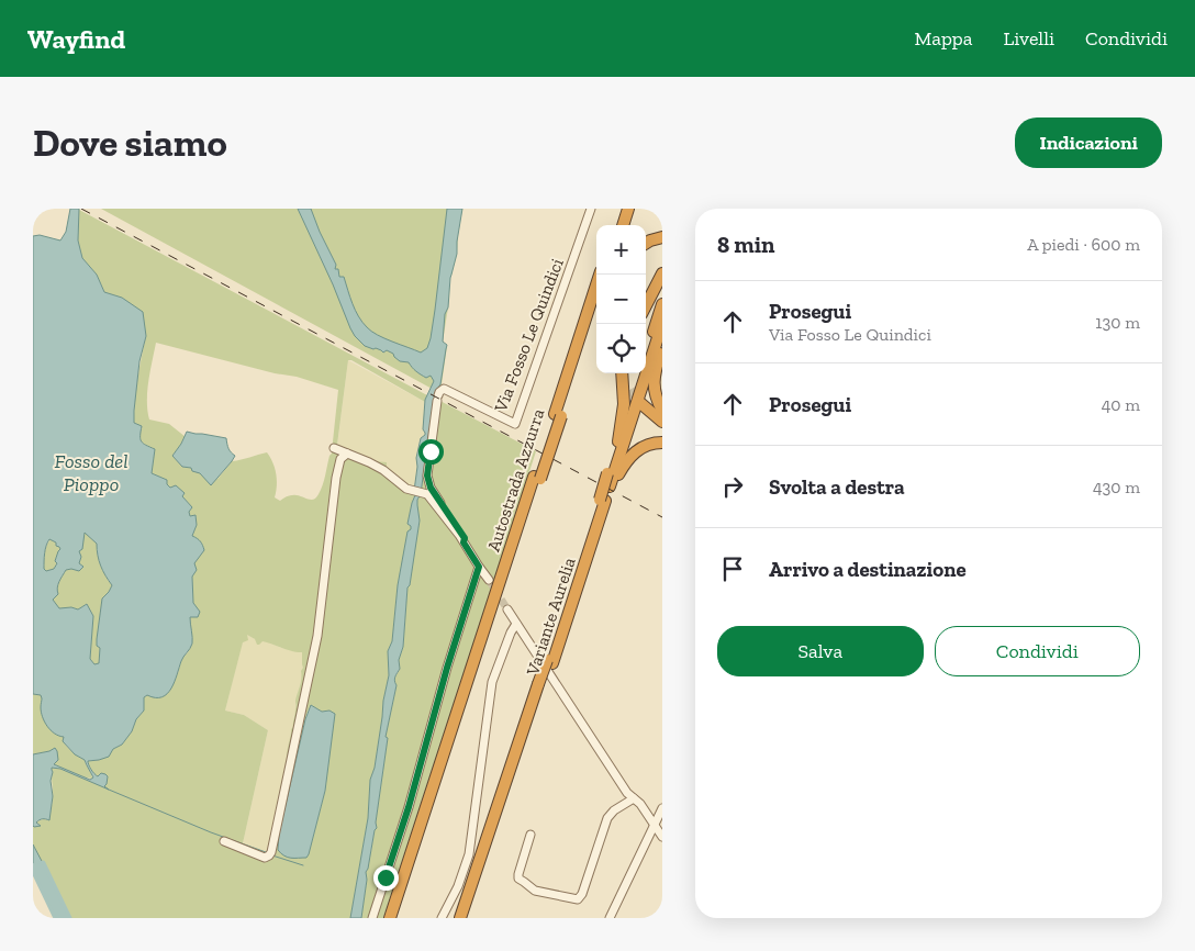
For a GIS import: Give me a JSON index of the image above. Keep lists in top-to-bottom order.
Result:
{
  "streets": {
    "highway": ["Autostrada Azzurra", "Variante Aurelia"],
    "street": ["Via Fosso Le Quindici"]
  },
  "water": ["Fosso del Pioppo"],
  "page": {
    "header": "Wayfind",
    "nav": ["Mappa", "Livelli", "Condividi"],
    "buttons": [
      "Indicazioni",
      ["Salva", "Condividi"]
    ],
    "title": "Dove siamo",
    "heading": ["8 min", "A piedi · 600 m"],
    "map_buttons": ["+", "−"],
    "list": [
      ["Prosegui", "Via Fosso Le Quindici", "130 m"],
      ["Prosegui", "40 m"],
      ["Svolta a destra", "430 m"],
      "Arrivo a destinazione"
    ]
  }
}
